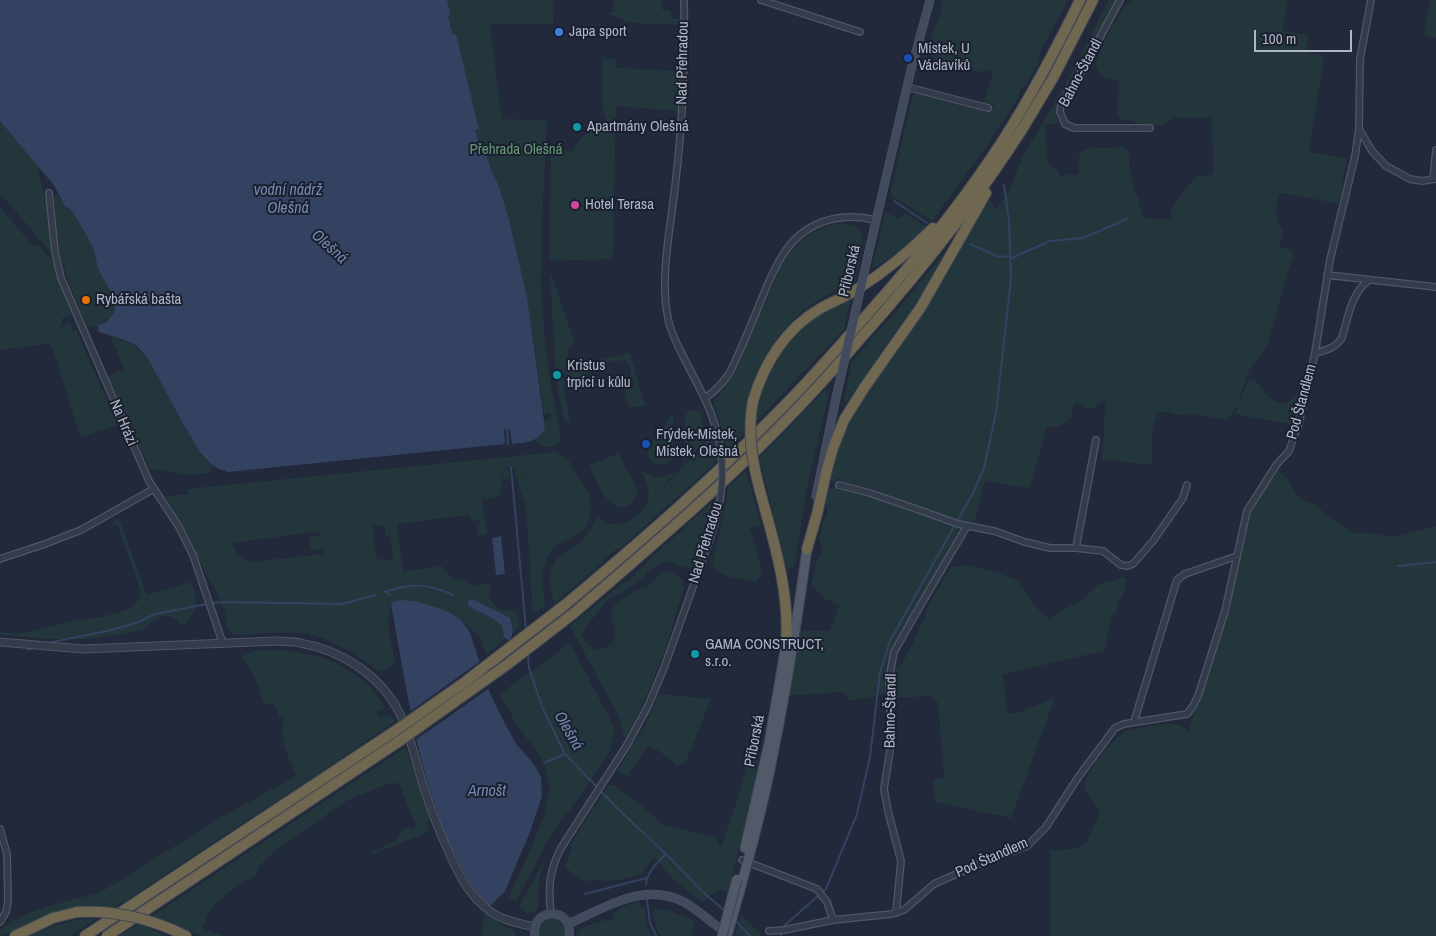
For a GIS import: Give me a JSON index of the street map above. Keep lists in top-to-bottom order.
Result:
{
  "streets": {
    "main road": ["Příborská"],
    "street": [
      "Nad Přehradou",
      "Bahno-Štandl",
      "Pod Štandlem",
      "Na Hrázi"
    ]
  },
  "crossings": [
    ["Bahno-Štandl", "Pod Štandlem"]
  ],
  "water": ["vodní nádrž Olešná", "Olešná", "Arnošt"],
  "parks": ["Přehrada Olešná"],
  "places": [
    "Japa sport",
    "Místek, U Václavíků",
    "Apartmány Olešná",
    "Hotel Terasa",
    "Rybářská bašta",
    "Kristus trpící u kůlu",
    "Frýdek-Místek, Místek, Olešná",
    "GAMA CONSTRUCT, s.r.o."
  ],
  "scale_bar": "100 m"
}
